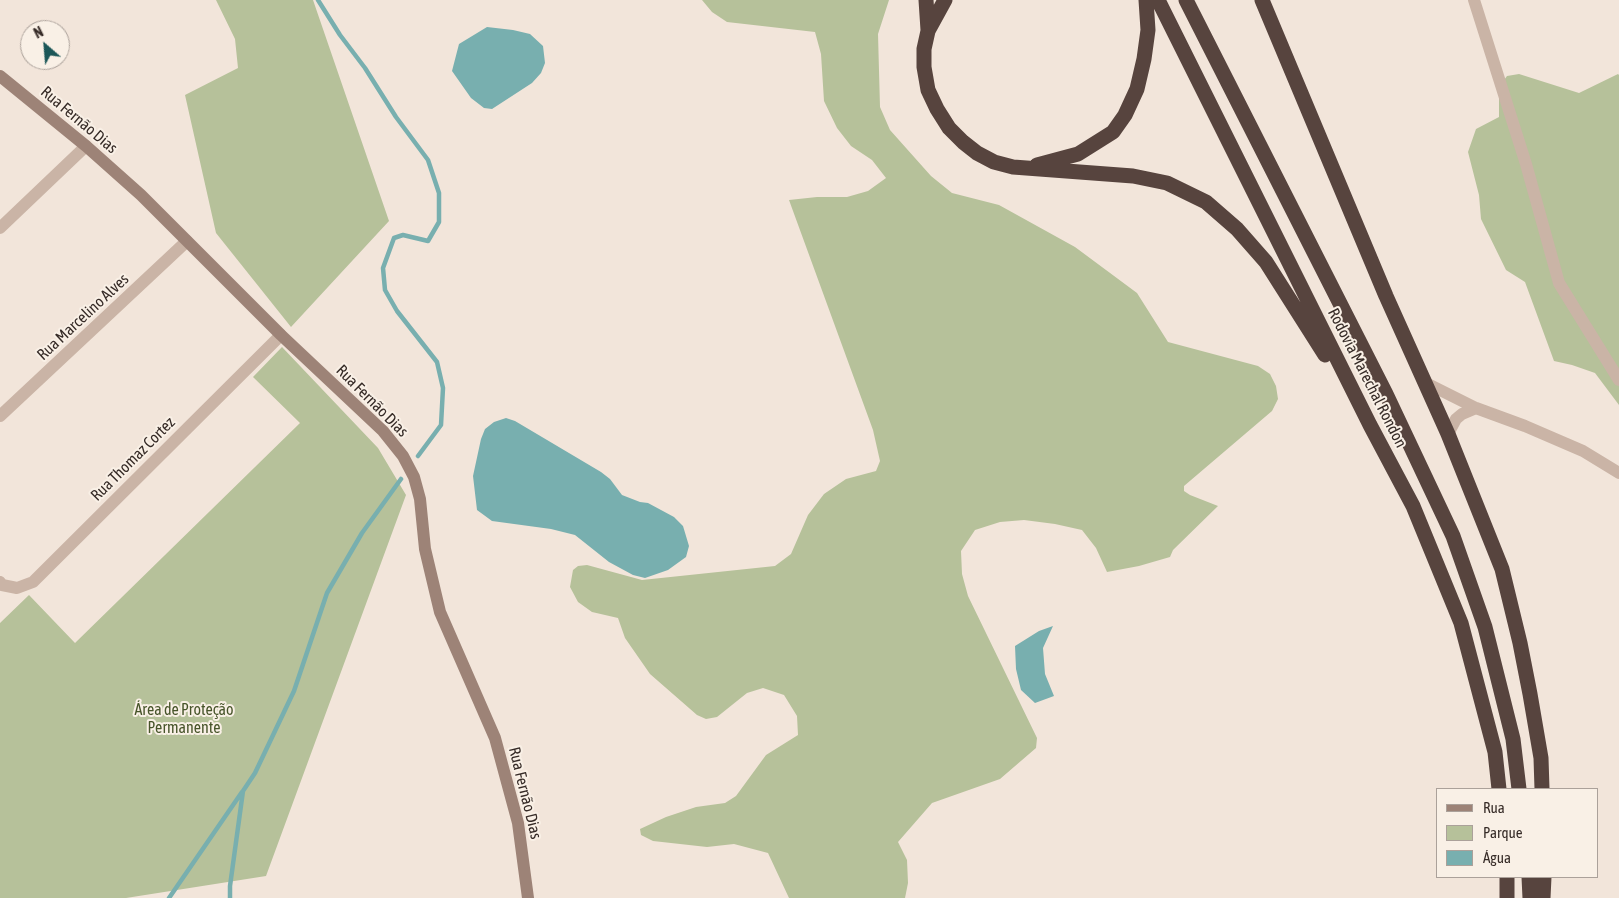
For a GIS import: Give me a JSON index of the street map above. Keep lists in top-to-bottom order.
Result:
{
  "streets": {
    "highway": ["Rodovia Marechal Rondon"],
    "street": ["Rua Fernão Dias", "Rua Marcelino Alves", "Rua Thomaz Cortez"]
  },
  "crossings": [
    ["Rua Fernão Dias", "Rua Marcelino Alves"],
    ["Rua Fernão Dias", "Rua Thomaz Cortez"]
  ],
  "parks": ["Área de Proteção Permanente"],
  "legend": ["Rua", "Parque", "Água"],
  "north": "top left"
}
